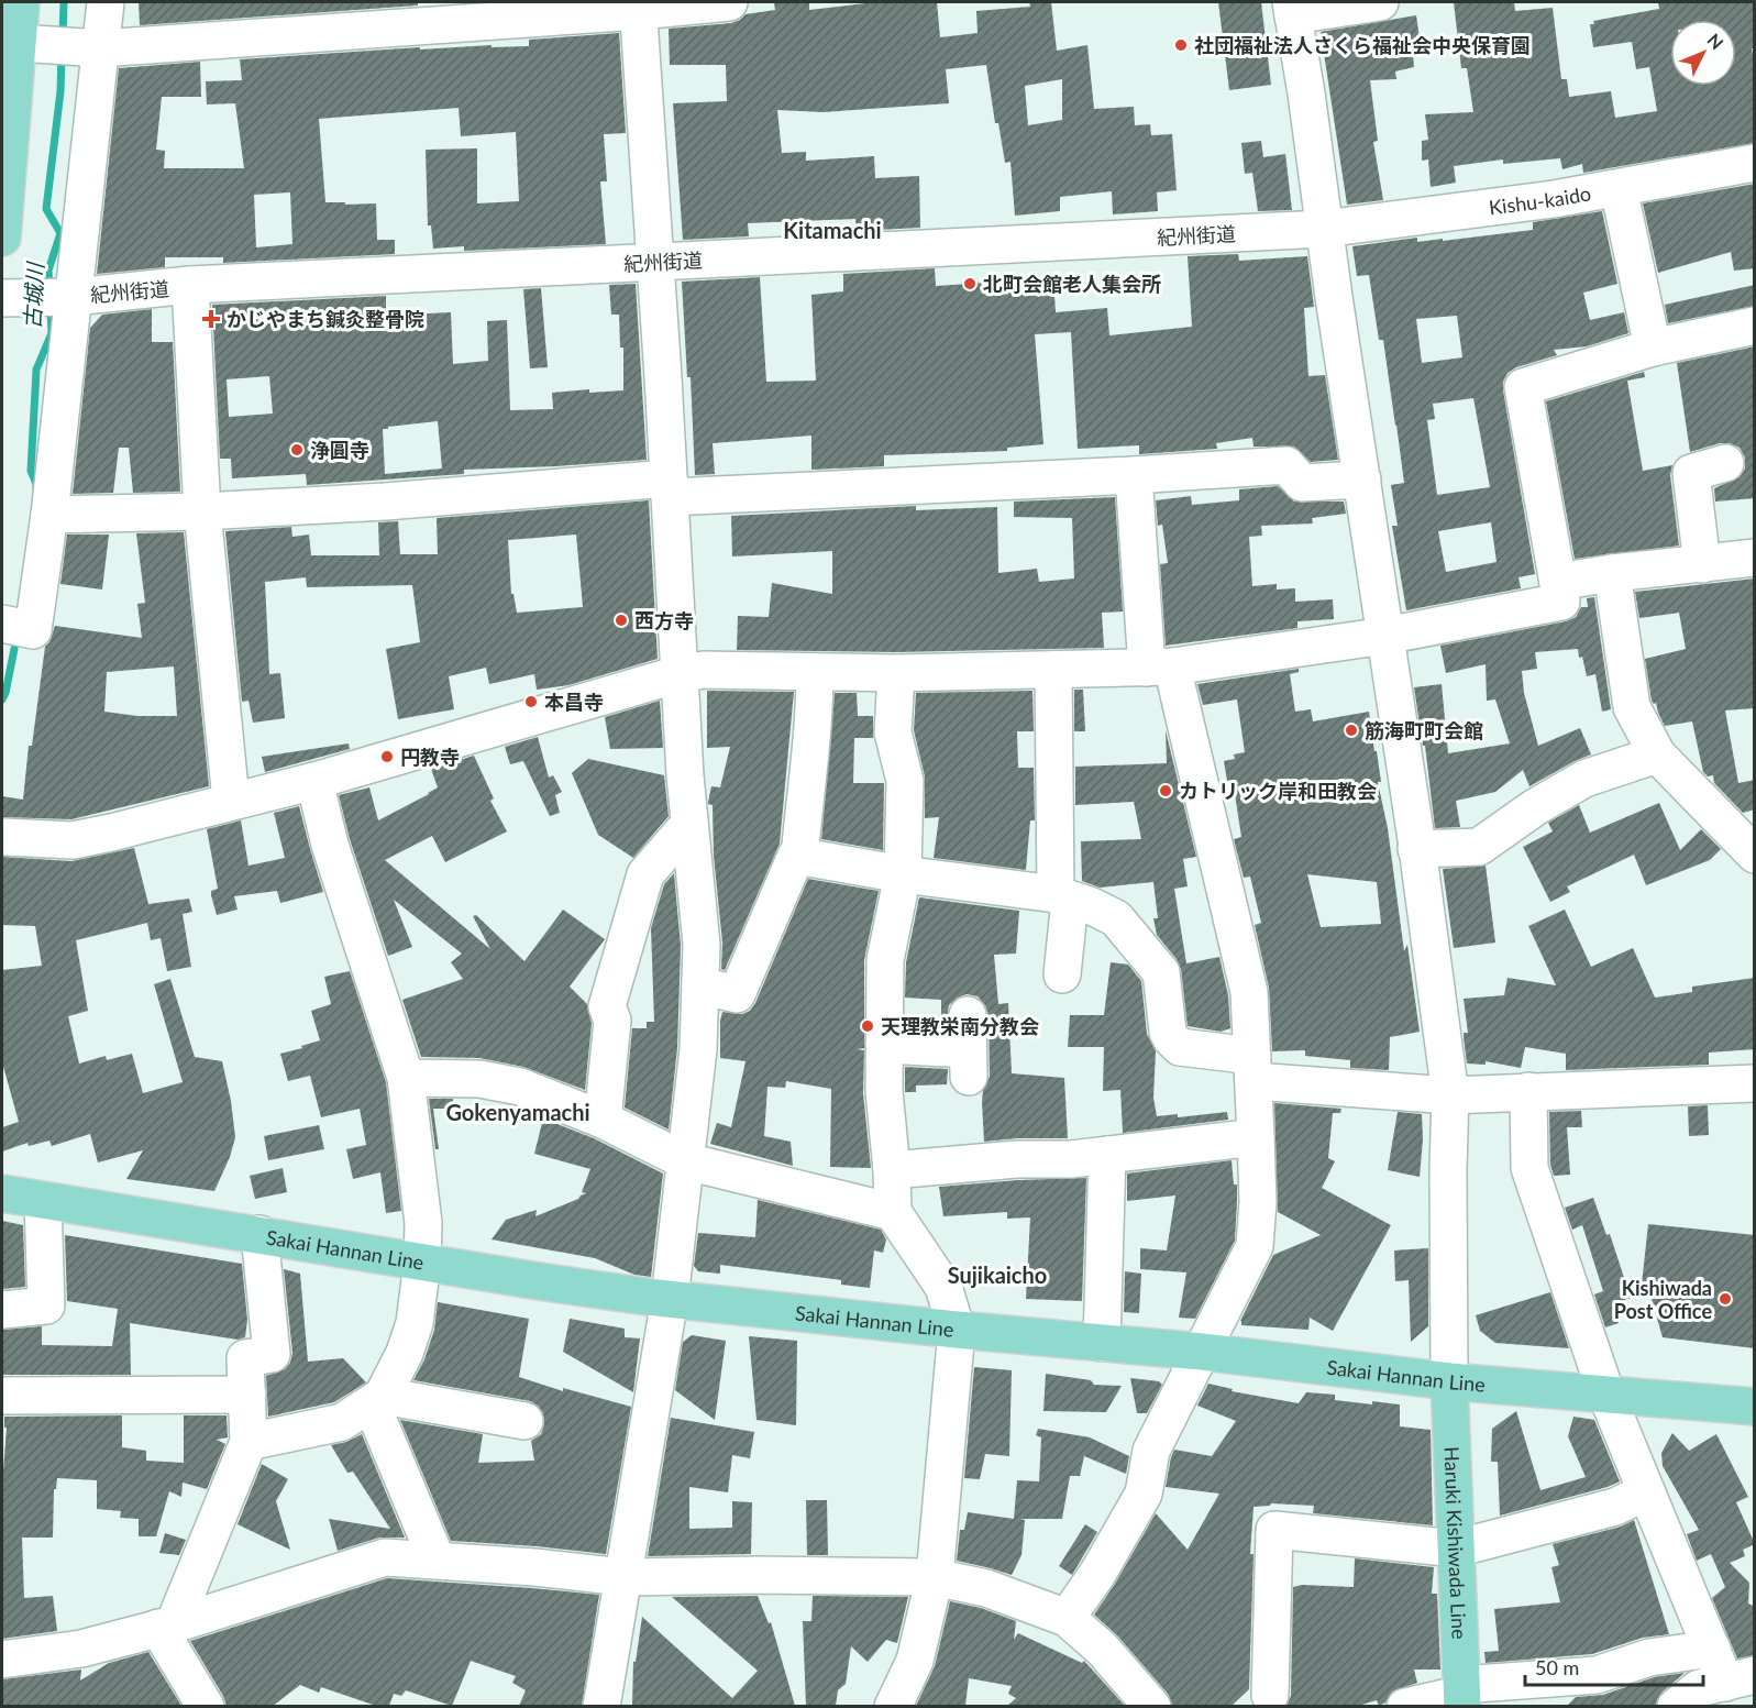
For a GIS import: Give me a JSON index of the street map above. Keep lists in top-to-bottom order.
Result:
{
  "streets": {
    "main road": ["Sakai Hannan Line", "Haruki Kishiwada Line"],
    "street": ["Kishu-kaido", "紀州街道"]
  },
  "crossings": [
    ["Kishu-kaido", "紀州街道"],
    ["Sakai Hannan Line", "Haruki Kishiwada Line"]
  ],
  "districts": ["Kitamachi", "Gokenyamachi", "Sujikaicho"],
  "water": ["古城川"],
  "places": {
    "other": [
      "社団福祉法人さくら福祉会中央保育園",
      "北町会館老人集会所",
      "浄圓寺",
      "西方寺",
      "本昌寺",
      "筋海町町会館",
      "円教寺",
      "カトリック岸和田教会",
      "天理教栄南分教会",
      "Kishiwada Post Office"
    ],
    "health": ["かじやまち鍼灸整骨院"]
  },
  "scale_bar": "50 m",
  "north": "top right"
}
